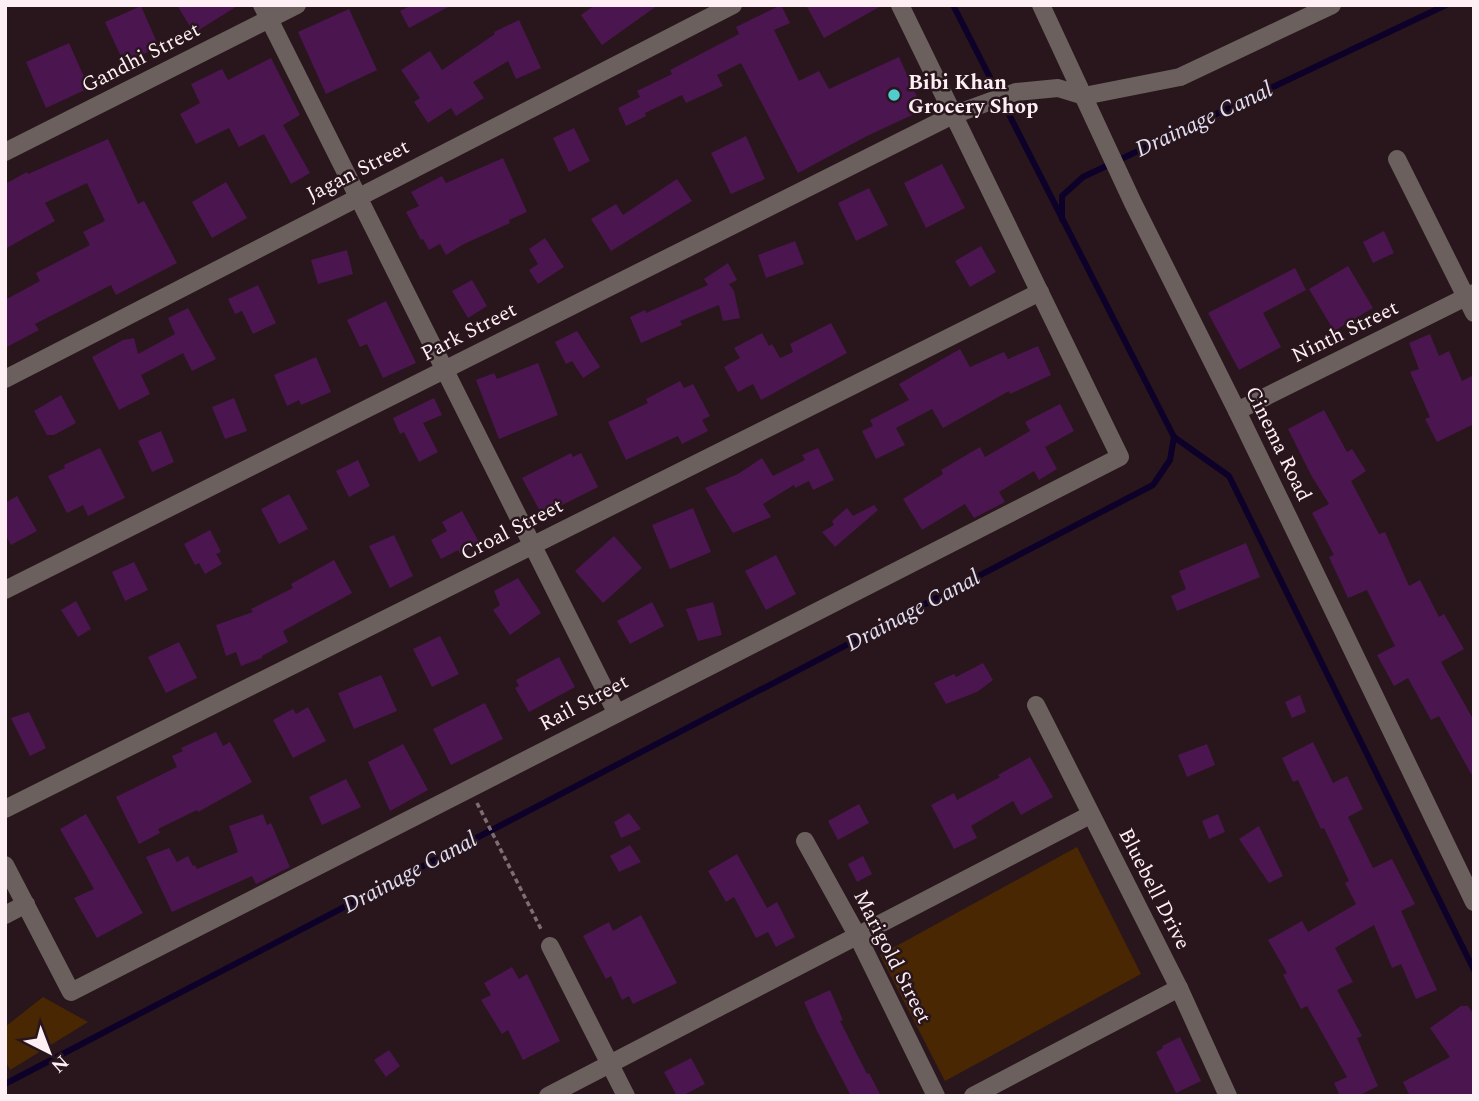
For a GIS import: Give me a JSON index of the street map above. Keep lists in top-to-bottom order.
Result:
{
  "streets": {
    "street": [
      "Gandhi Street",
      "Jagan Street",
      "Park Street",
      "Ninth Street",
      "Cinema Road",
      "Croal Street",
      "Rail Street",
      "Bluebell Drive",
      "Marigold Street"
    ]
  },
  "crossings": [
    ["Park Street", "Cinema Road"],
    ["Ninth Street", "Cinema Road"],
    ["Croal Street", "Rail Street"]
  ],
  "water": ["Drainage Canal"],
  "places": ["Bibi Khan Grocery Shop"],
  "north": "bottom right"
}
